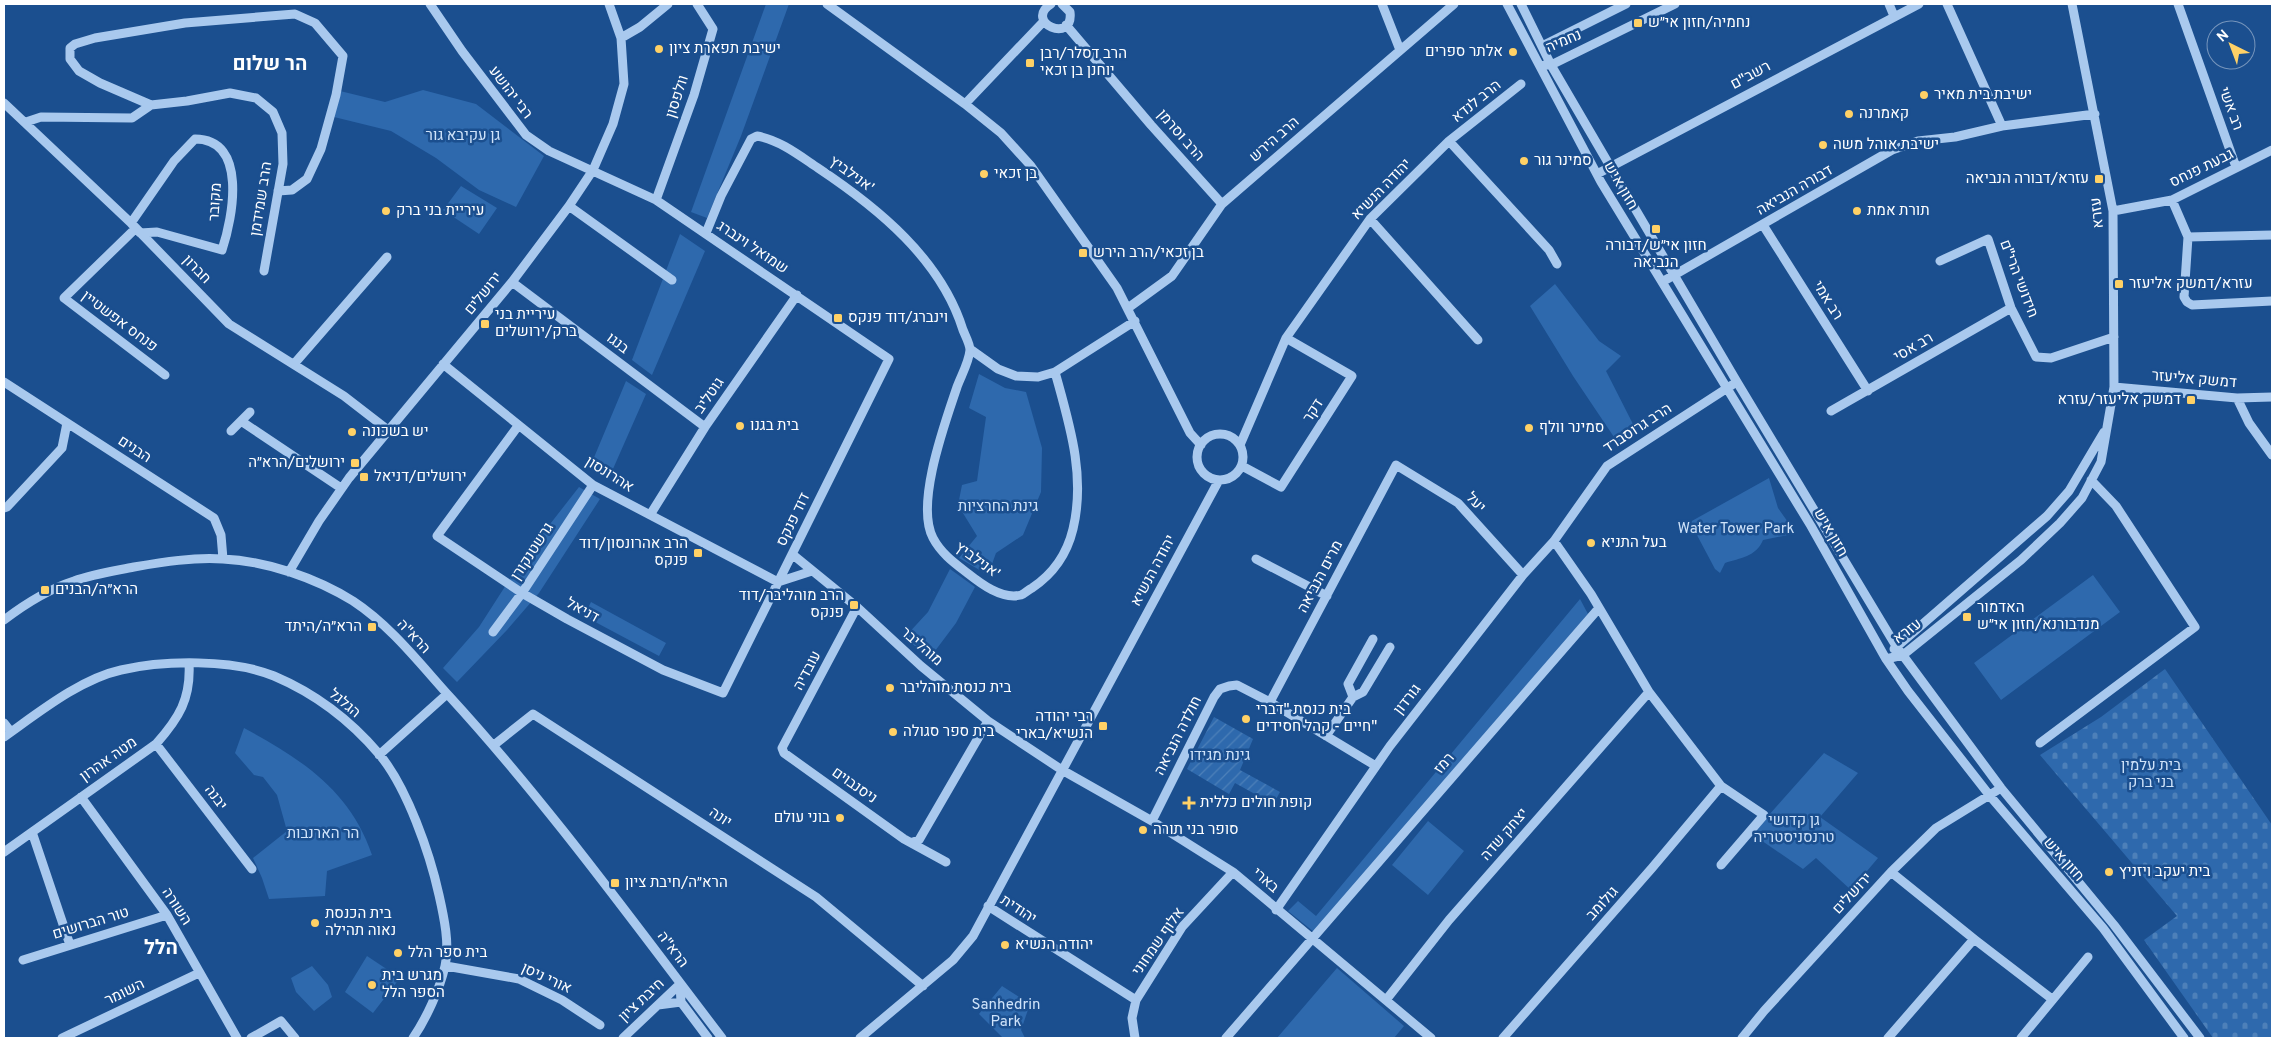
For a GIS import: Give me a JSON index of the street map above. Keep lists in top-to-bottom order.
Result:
{
  "streets": {
    "street": [
      "נחמיה",
      "רשב\"ם",
      "רבי יהושע",
      "וולפסון",
      "הרב לנדא",
      "רב אשי",
      "הרב וסרמן",
      "הרב הירש",
      "גבעת פנחס",
      "אנילביץ'",
      "חזון איש",
      "יהודה הנשיא",
      "דבורה הנביאה",
      "הרב שמידמן",
      "מקובר",
      "עזרא",
      "שמואל וינברג",
      "חברון",
      "חידושי הרי\"ם",
      "ירושלים",
      "רב אמי",
      "פנחס אפשטיין",
      "בנגו",
      "רב אסי",
      "דמשק אליעזר",
      "גוטליב",
      "דקר",
      "הרב גרוסברד",
      "הבנים",
      "אהרונסון",
      "יעל",
      "דוד פנקס",
      "גרשטנקורן",
      "מרים הנביאה",
      "דניאל",
      "הרא\"ה",
      "מוהליבר",
      "עובדיה",
      "גורדון",
      "הגלגל",
      "חולדה הנביאה",
      "מטה אהרון",
      "רמז",
      "ניסנבוים",
      "יבנה",
      "יונה",
      "יצחק שדה",
      "בארי",
      "גולומב",
      "השורה",
      "יהודית",
      "טור הברושים",
      "אלוף שמחוני",
      "אורי ניסן",
      "השומר",
      "חיבת ציון"
    ]
  },
  "crossings": [
    ["נחמיה", "חזון איש"],
    ["רשב\"ם", "חזון איש"],
    ["רבי יהושע", "שמואל וינברג"],
    ["רבי יהושע", "ירושלים"],
    ["וולפסון", "שמואל וינברג"],
    ["הרב לנדא", "יהודה הנשיא"],
    ["רב אשי", "גבעת פנחס"],
    ["הרב וסרמן", "הרב הירש"],
    ["גבעת פנחס", "עזרא"],
    ["אנילביץ'", "שמואל וינברג"],
    ["חזון איש", "דבורה הנביאה"],
    ["חזון איש", "עזרא"],
    ["חזון איש", "ירושלים"],
    ["חזון איש", "הרב גרוסברד"],
    ["יהודה הנשיא", "דקר"],
    ["יהודה הנשיא", "מוהליבר"],
    ["יהודה הנשיא", "יונה"],
    ["יהודה הנשיא", "בארי"],
    ["יהודה הנשיא", "יהודית"],
    ["דבורה הנביאה", "עזרא"],
    ["דבורה הנביאה", "רב אמי"],
    ["מקובר", "חברון"],
    ["מקובר", "פנחס אפשטיין"],
    ["עזרא", "חידושי הרי\"ם"],
    ["עזרא", "דמשק אליעזר"],
    ["שמואל וינברג", "ירושלים"],
    ["שמואל וינברג", "גוטליב"],
    ["שמואל וינברג", "דוד פנקס"],
    ["חברון", "ירושלים"],
    ["חברון", "פנחס אפשטיין"],
    ["חידושי הרי\"ם", "רב אסי"],
    ["ירושלים", "בנגו"],
    ["ירושלים", "אהרונסון"],
    ["ירושלים", "הרא\"ה"],
    ["רב אמי", "רב אסי"],
    ["בנגו", "גוטליב"],
    ["גוטליב", "אהרונסון"],
    ["הרב גרוסברד", "גורדון"],
    ["הבנים", "הרא\"ה"],
    ["אהרונסון", "דוד פנקס"],
    ["אהרונסון", "גרשטנקורן"],
    ["אהרונסון", "דניאל"],
    ["יעל", "מרים הנביאה"],
    ["יעל", "גורדון"],
    ["דוד פנקס", "דניאל"],
    ["דוד פנקס", "מוהליבר"],
    ["גרשטנקורן", "דניאל"],
    ["מרים הנביאה", "חולדה הנביאה"],
    ["הרא\"ה", "יונה"],
    ["הרא\"ה", "חיבת ציון"],
    ["מוהליבר", "עובדיה"],
    ["מוהליבר", "בארי"],
    ["עובדיה", "ניסנבוים"],
    ["גורדון", "חולדה הנביאה"],
    ["גורדון", "בארי"],
    ["הגלגל", "מטה אהרון"],
    ["הגלגל", "אורי ניסן"],
    ["חולדה הנביאה", "בארי"],
    ["מטה אהרון", "יבנה"],
    ["מטה אהרון", "השורה"],
    ["רמז", "בארי"],
    ["יצחק שדה", "בארי"],
    ["בארי", "אלוף שמחוני"],
    ["השורה", "טור הברושים"],
    ["השורה", "השומר"],
    ["יהודית", "אלוף שמחוני"]
  ],
  "districts": ["הר שלום", "הלל"],
  "parks": [
    "גן עקיבא גור",
    "גינת החרציות",
    "Water Tower Park",
    "גינת מגידו",
    "בית עלמין בני ברק",
    "גן קדושי טרנסניסטריה",
    "הר הארנבות",
    "Sanhedrin Park"
  ],
  "places": {
    "transit": [
      "נחמיה/חזון אי״ש",
      "הרב דסלר/רבן יוחנן בן זכאי",
      "עזרא/דבורה הנביאה",
      "חזון אי״ש/דבורה הנביאה",
      "בן זכאי/הרב הירש",
      "עזרא/דמשק אליעזר",
      "וינברג/דוד פנקס",
      "עיריית בני ברק/ירושלים",
      "דמשק אליעזר/עזרא",
      "ירושלים/הרא״ה",
      "ירושלים/דניאל",
      "הרב אהרונסון/דוד פנקס",
      "הרא״ה/הבנים",
      "הרב מוהליבר/דוד פנקס",
      "האדמור מנדבורנא/חזון אי״ש",
      "הרא״ה/היתד",
      "רבי יהודה הנשיא/בארי",
      "הרא״ה/חיבת ציון"
    ],
    "other": [
      "ישיבת תפארת ציון",
      "אלתר ספרים",
      "ישיבת בית מאיר",
      "קאמרנה",
      "ישיבת אוהל משה",
      "סמינר גור",
      "בן זכאי",
      "עיריית בני ברק",
      "תורת אמת",
      "בית בגנו",
      "סמינר וולף",
      "יש בשכונה",
      "בעל התניא",
      "בית כנסת מוהליבר",
      "בית כנסת \"דברי חיים - קהל חסידים\"",
      "בית ספר סגולה",
      "בוני עולם",
      "סופר בני תורה",
      "בית יעקב ויזניץ",
      "בית הכנסת נאוה תהילה",
      "יהודה הנשיא",
      "בית ספר הלל",
      "מגרש בית הספר הלל"
    ],
    "health": ["קופת חולים כללית"]
  },
  "north": "top left"
}
